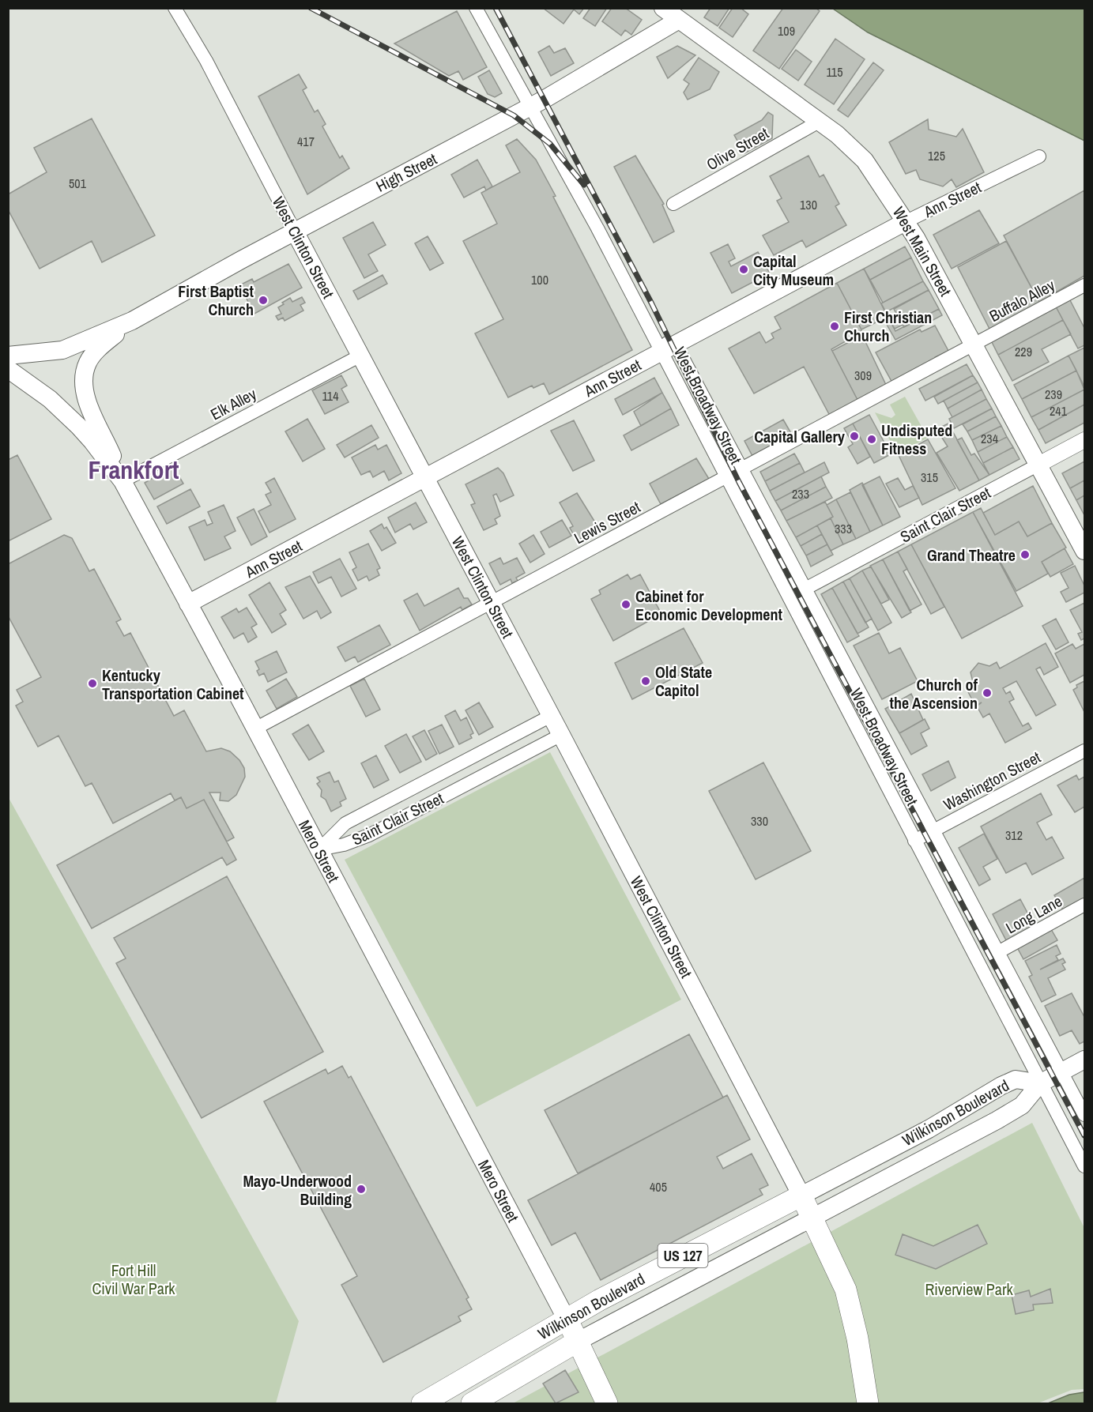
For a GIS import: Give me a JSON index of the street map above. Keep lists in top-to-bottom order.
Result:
{
  "streets": {
    "highway": ["Wilkinson Boulevard", "US 127"],
    "main road": [
      "High Street",
      "Ann Street",
      "West Clinton Street",
      "West Main Street",
      "Mero Street"
    ],
    "street": [
      "Olive Street",
      "Buffalo Alley",
      "Elk Alley",
      "West Broadway Street",
      "Saint Clair Street",
      "Lewis Street",
      "Washington Street",
      "Long Lane"
    ]
  },
  "crossings": [
    ["Olive Street", "West Main Street"],
    ["High Street", "West Clinton Street"],
    ["High Street", "West Main Street"],
    ["High Street", "Elk Alley"],
    ["High Street", "West Broadway Street"],
    ["High Street", "Mero Street"],
    ["Ann Street", "West Clinton Street"],
    ["Ann Street", "West Main Street"],
    ["Ann Street", "West Broadway Street"],
    ["Ann Street", "Mero Street"],
    ["West Clinton Street", "Elk Alley"],
    ["West Clinton Street", "Saint Clair Street"],
    ["West Clinton Street", "Lewis Street"],
    ["West Clinton Street", "Wilkinson Boulevard"],
    ["West Main Street", "Buffalo Alley"],
    ["West Main Street", "Saint Clair Street"],
    ["West Main Street", "Lewis Street"],
    ["Buffalo Alley", "Lewis Street"],
    ["Elk Alley", "Mero Street"],
    ["West Broadway Street", "Saint Clair Street"],
    ["West Broadway Street", "Lewis Street"],
    ["West Broadway Street", "Washington Street"],
    ["West Broadway Street", "Long Lane"],
    ["West Broadway Street", "Wilkinson Boulevard"],
    ["Saint Clair Street", "Mero Street"],
    ["Lewis Street", "Mero Street"],
    ["Mero Street", "Wilkinson Boulevard"]
  ],
  "districts": ["Frankfort"],
  "parks": ["Fort Hill Civil War Park", "Riverview Park"],
  "places": [
    "Capital City Museum",
    "First Baptist Church",
    "First Christian Church",
    "Capital Gallery",
    "Undisputed Fitness",
    "Grand Theatre",
    "Cabinet for Economic Development",
    "Old State Capitol",
    "Kentucky Transportation Cabinet",
    "Church of the Ascension",
    "Mayo-Underwood Building"
  ],
  "house_numbers": [
    "109",
    "115",
    "417",
    "125",
    "501",
    "130",
    "100",
    "229",
    "309",
    "239",
    "114",
    "241",
    "234",
    "315",
    "233",
    "333",
    "330",
    "312",
    "405"
  ]
}
